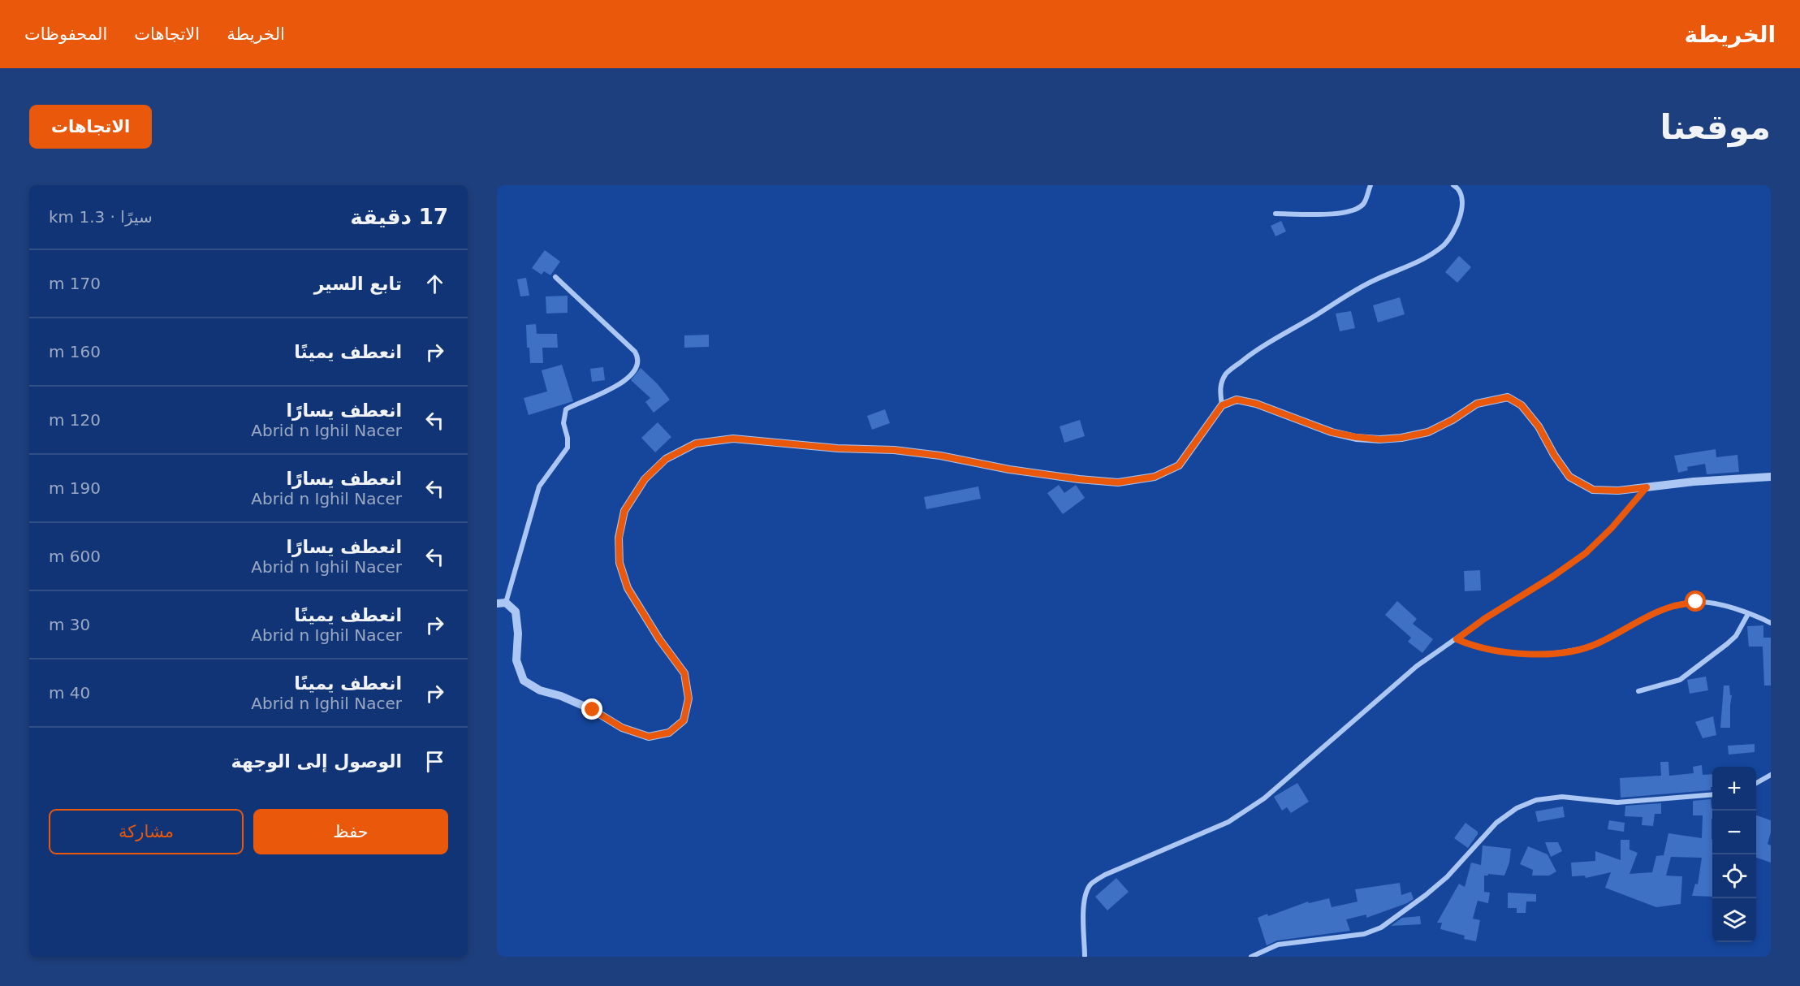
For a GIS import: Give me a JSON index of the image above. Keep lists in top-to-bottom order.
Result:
{
  "page": {
    "header": "الخريطة",
    "nav": ["الخريطة", "الاتجاهات", "المحفوظات"],
    "buttons": [
      "الاتجاهات",
      ["حفظ", "مشاركة"]
    ],
    "title": "موقعنا",
    "heading": ["17 دقيقة", "سيرًا · 1.3 km"],
    "list": [
      ["تابع السير", "170 m"],
      ["انعطف يمينًا", "160 m"],
      ["انعطف يسارًا", "Abrid n Ighil Nacer", "120 m"],
      ["انعطف يسارًا", "Abrid n Ighil Nacer", "190 m"],
      ["انعطف يسارًا", "Abrid n Ighil Nacer", "600 m"],
      ["انعطف يمينًا", "Abrid n Ighil Nacer", "30 m"],
      ["انعطف يمينًا", "Abrid n Ighil Nacer", "40 m"],
      "الوصول إلى الوجهة"
    ],
    "map_buttons": ["+", "−"]
  }
}
